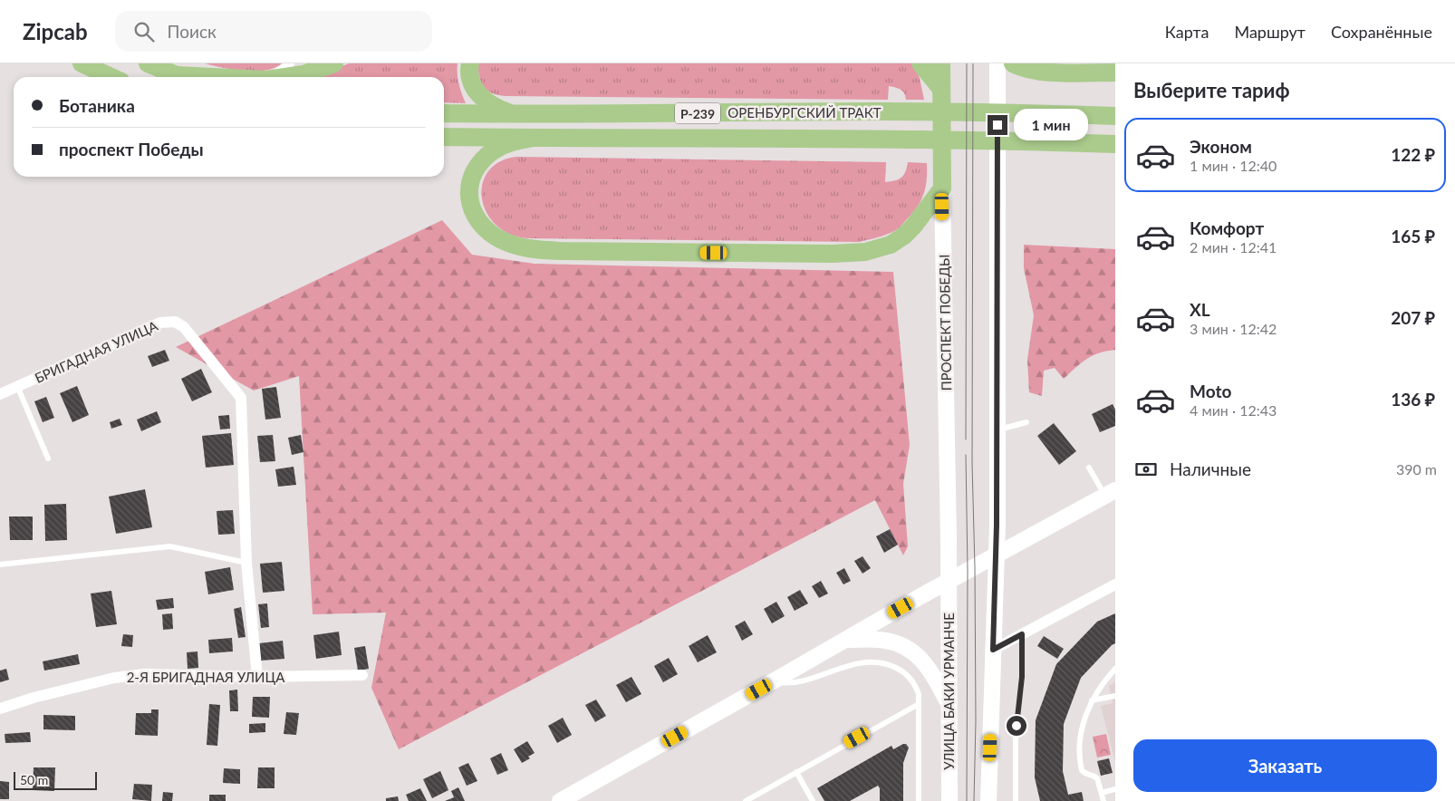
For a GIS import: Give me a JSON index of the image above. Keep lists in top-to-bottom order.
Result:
{
  "streets": {
    "main road": [
      "ОРЕНБУРГСКИЙ ТРАКТ",
      "Р-239",
      "ПРОСПЕКТ ПОБЕДЫ",
      "УЛИЦА БАКИ УРМАНЧЕ"
    ],
    "street": ["БРИГАДНАЯ УЛИЦА", "2-Я БРИГАДНАЯ УЛИЦА"]
  },
  "crossings": [
    ["ПРОСПЕКТ ПОБЕДЫ", "УЛИЦА БАКИ УРМАНЧЕ"]
  ],
  "scale_bar": "50 m",
  "page": {
    "header": "Zipcab",
    "search": "Поиск",
    "nav": ["Карта", "Маршрут", "Сохранённые"],
    "heading": "Выберите тариф",
    "banner": ["Ботаника", "проспект Победы"],
    "bubble": "1 мин",
    "list": [
      {
        "name": "Эконом",
        "note": "1 мин · 12:40",
        "value": "122 ₽"
      },
      {
        "name": "Комфорт",
        "note": "2 мин · 12:41",
        "value": "165 ₽"
      },
      {
        "name": "XL",
        "note": "3 мин · 12:42",
        "value": "207 ₽"
      },
      {
        "name": "Moto",
        "note": "4 мин · 12:43",
        "value": "136 ₽"
      }
    ],
    "pay": ["Наличные", "390 m"],
    "buttons": "Заказать",
    "scale": "50 m"
  }
}
